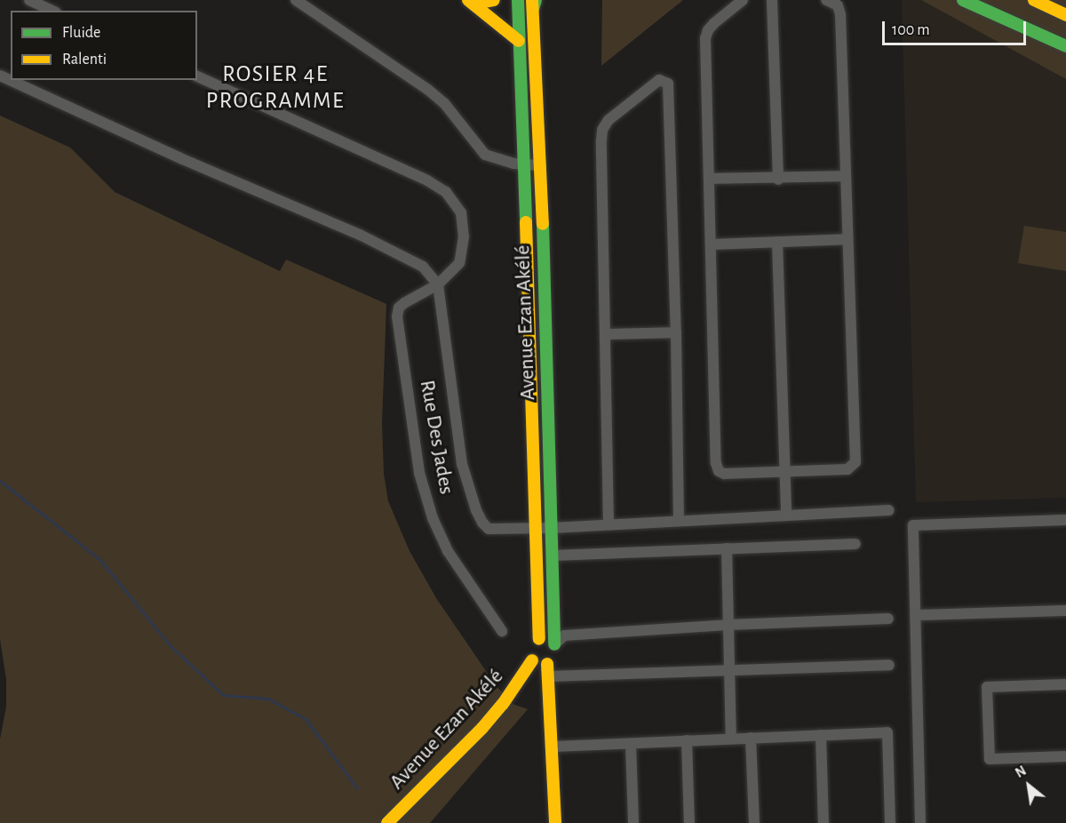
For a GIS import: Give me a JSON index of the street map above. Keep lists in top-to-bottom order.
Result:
{
  "streets": {
    "main road": ["Avenue Ezan Akélé"],
    "street": ["Rue Des Jades"]
  },
  "districts": ["ROSIER 4E PROGRAMME"],
  "legend": ["Fluide", "Ralenti"],
  "scale_bar": "100 m",
  "north": "top left"
}
